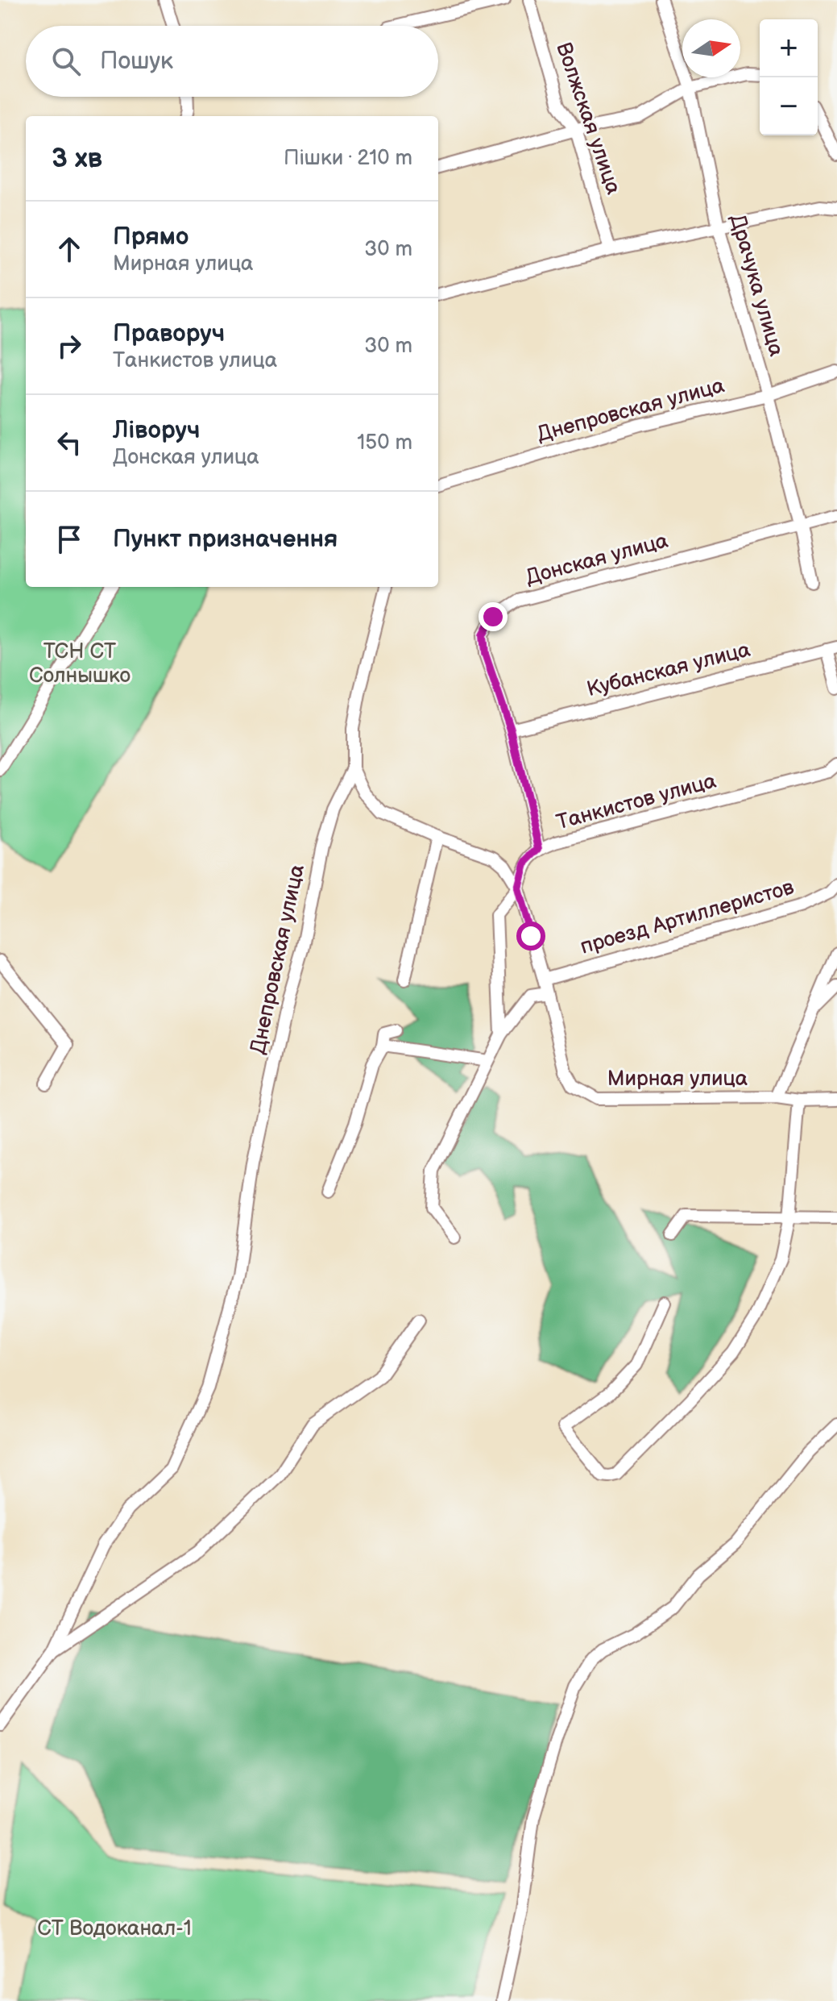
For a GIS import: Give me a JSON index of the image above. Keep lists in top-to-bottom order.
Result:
{
  "streets": {
    "street": [
      "Волжская улица",
      "Драчука улица",
      "Днепровская улица",
      "Донская улица",
      "Кубанская улица",
      "Танкистов улица",
      "проезд Артиллеристов",
      "Мирная улица"
    ]
  },
  "crossings": [
    ["Драчука улица", "Днепровская улица"],
    ["Драчука улица", "Донская улица"],
    ["Донская улица", "Кубанская улица"],
    ["Донская улица", "Танкистов улица"],
    ["Танкистов улица", "Мирная улица"],
    ["проезд Артиллеристов", "Мирная улица"]
  ],
  "parks": ["ТСН СТ Солнышко", "СТ Водоканал-1"],
  "north": "right",
  "page": {
    "map_buttons": ["+", "−"],
    "search": "Пошук",
    "heading": ["3 хв", "Пішки · 210 m"],
    "list": [
      ["Прямо", "Мирная улица", "30 m"],
      ["Праворуч", "Танкистов улица", "30 m"],
      ["Ліворуч", "Донская улица", "150 m"],
      "Пункт призначення"
    ]
  }
}
